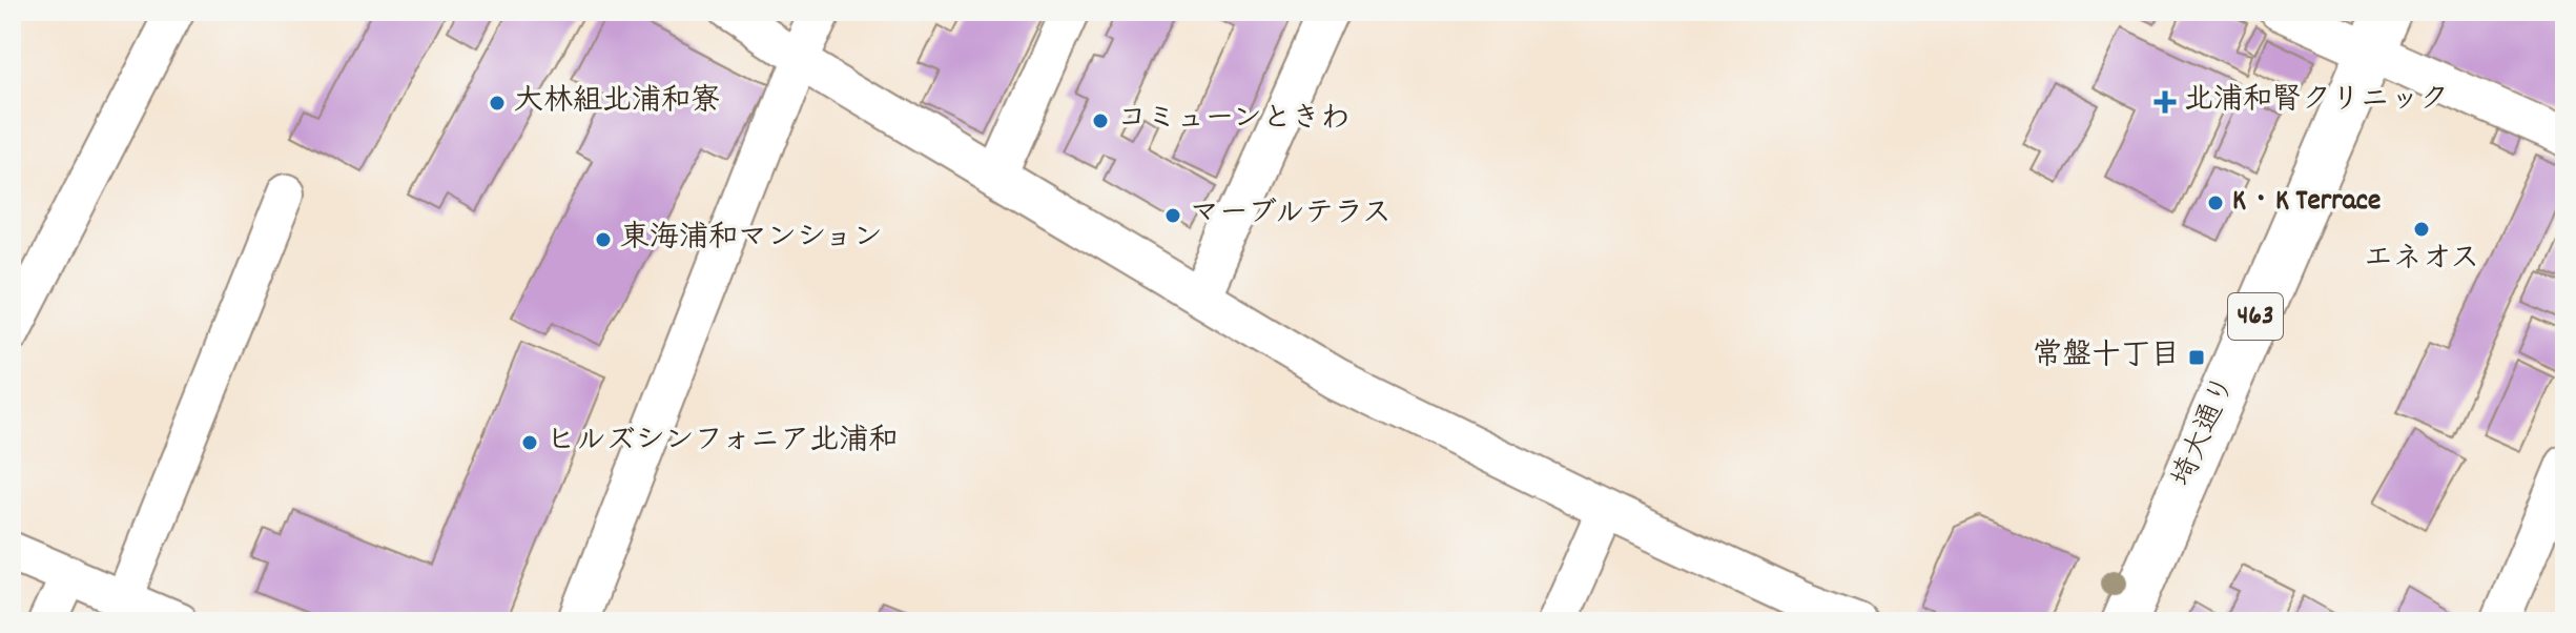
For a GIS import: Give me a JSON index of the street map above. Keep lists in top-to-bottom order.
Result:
{
  "streets": {
    "highway": ["463", "埼大通り"]
  },
  "places": {
    "health": ["北浦和腎クリニック"],
    "other": [
      "大林組北浦和寮",
      "コミューンときわ",
      "K・K Terrace",
      "マーブルテラス",
      "エネオス",
      "東海浦和マンション",
      "ヒルズシンフォニア北浦和"
    ],
    "transit": ["常盤十丁目"]
  }
}
